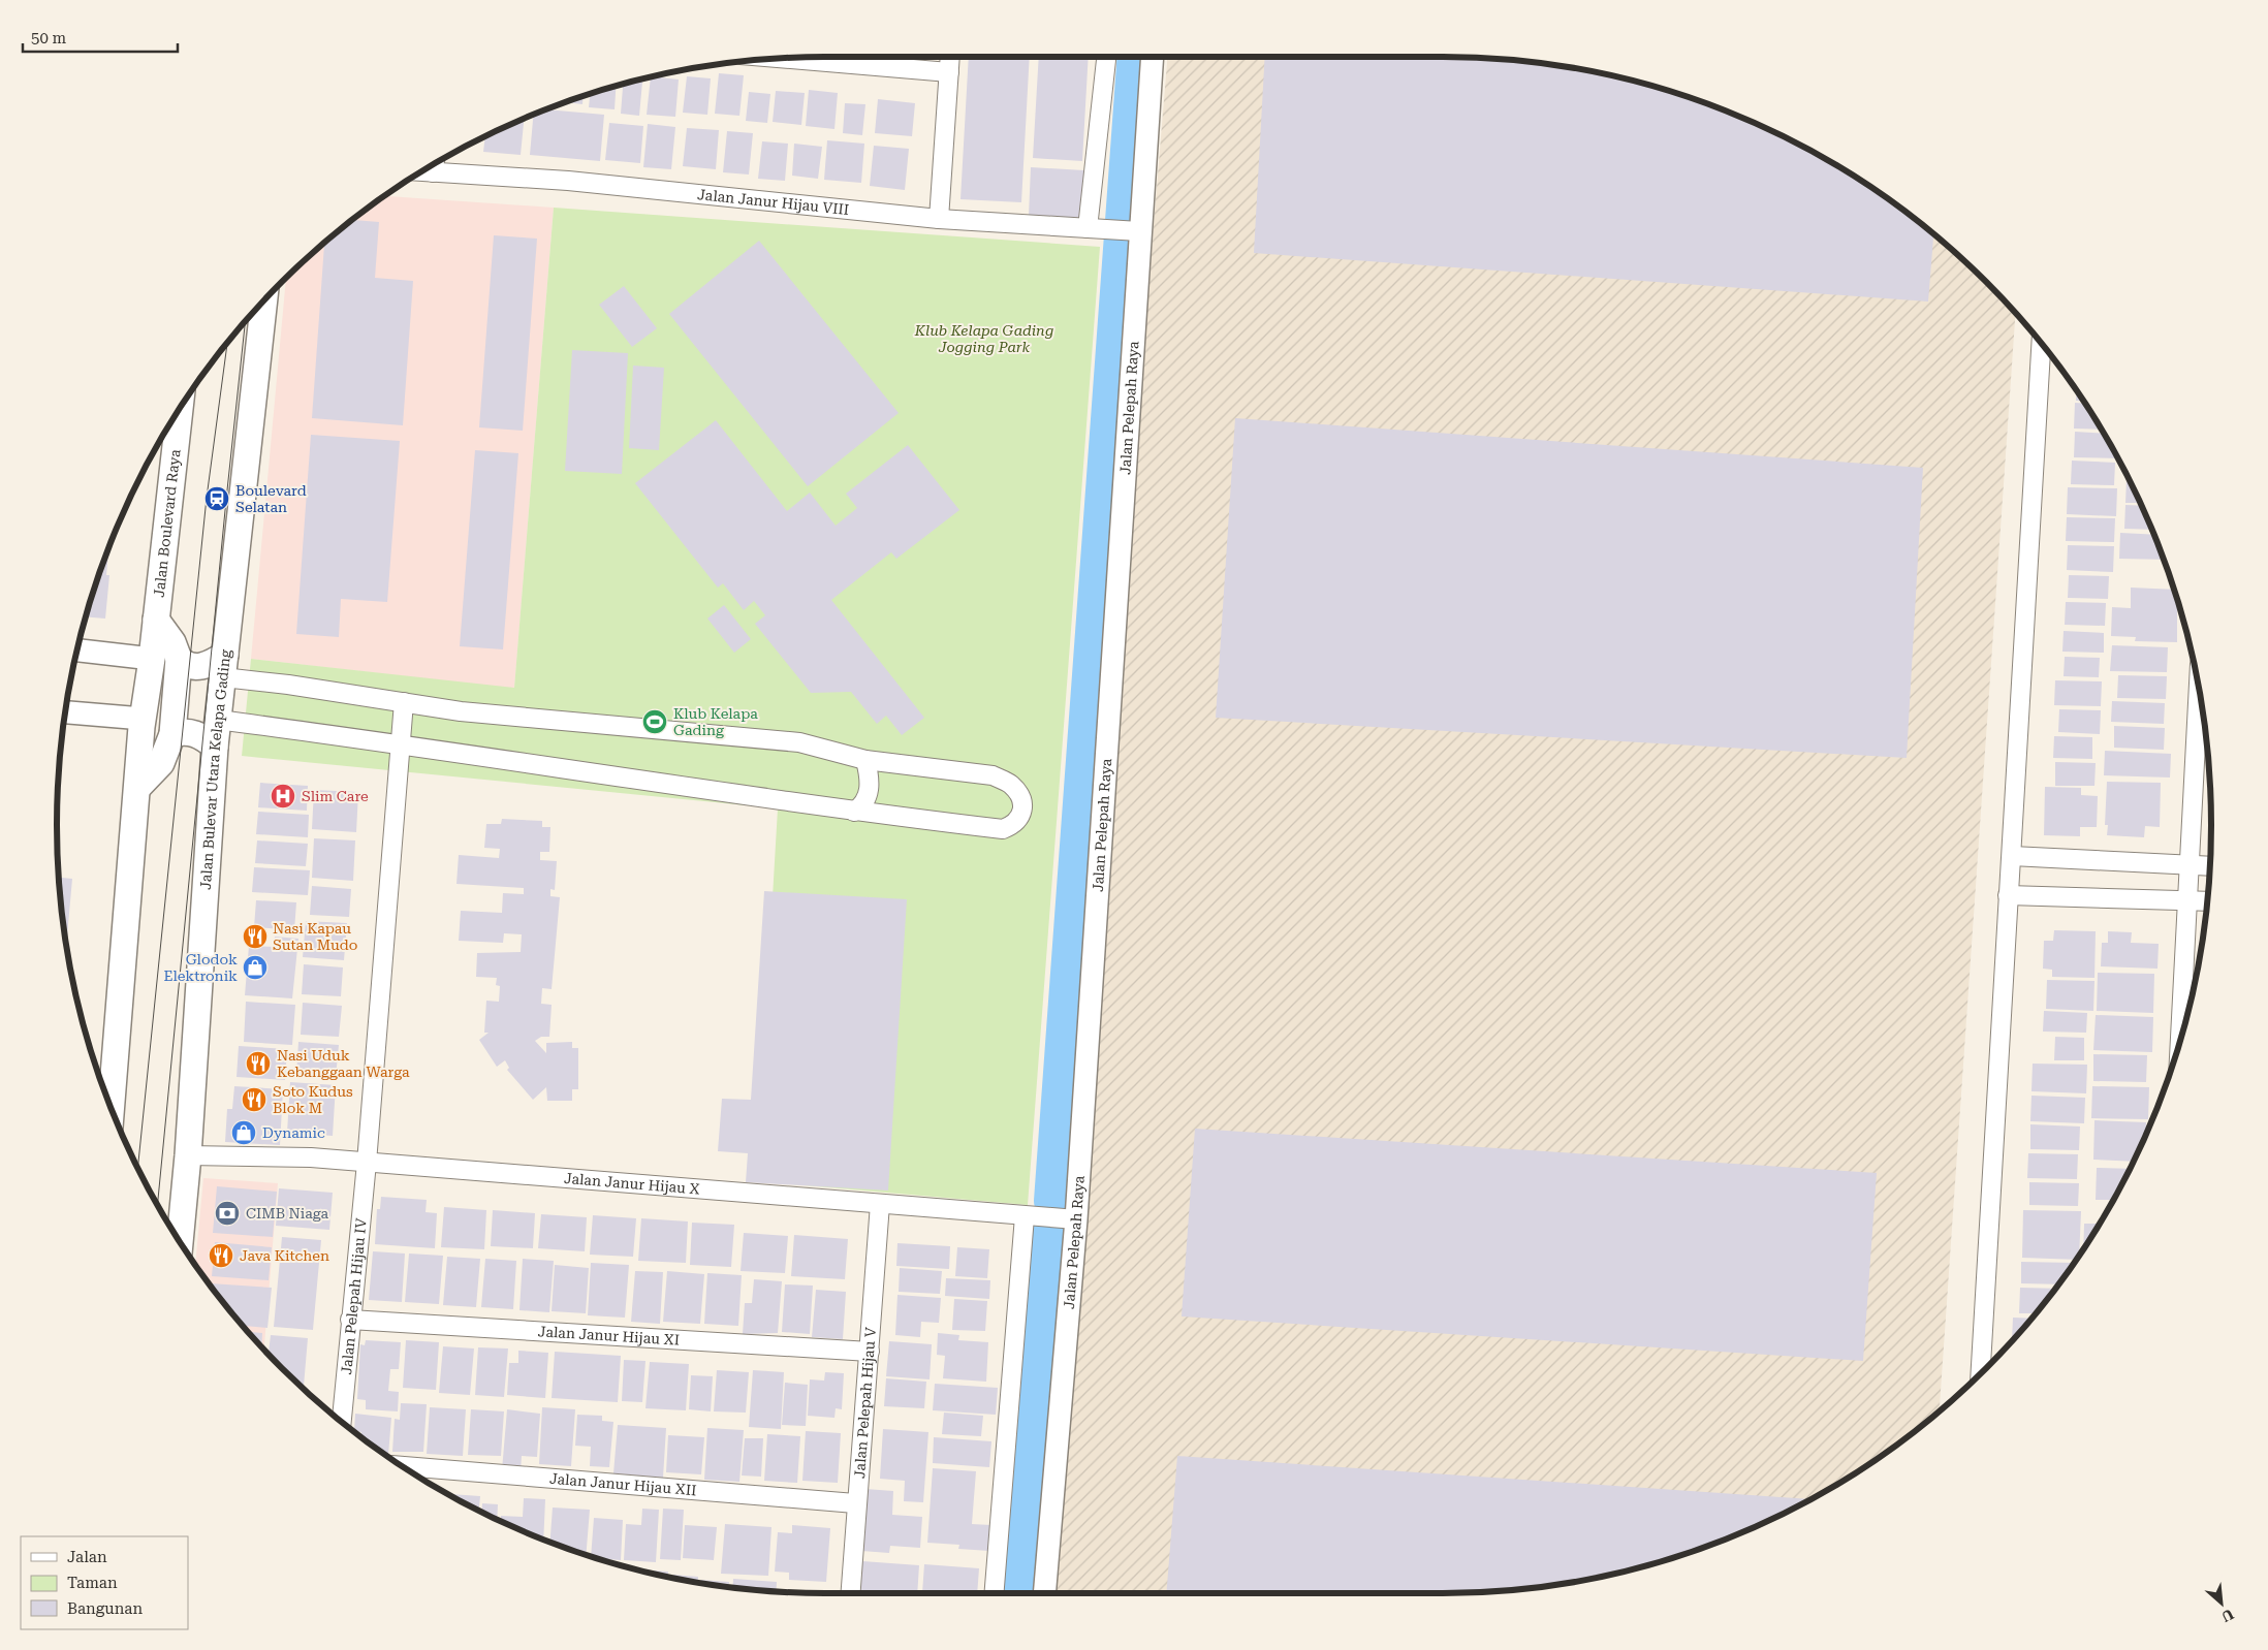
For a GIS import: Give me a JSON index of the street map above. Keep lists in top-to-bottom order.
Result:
{
  "streets": {
    "main road": ["Jalan Boulevard Raya", "Jalan Bulevar Utara Kelapa Gading"],
    "street": [
      "Jalan Janur Hijau VIII",
      "Jalan Pelepah Raya",
      "Jalan Janur Hijau X",
      "Jalan Pelepah Hijau IV",
      "Jalan Janur Hijau XI",
      "Jalan Pelepah Hijau V",
      "Jalan Janur Hijau XII"
    ]
  },
  "crossings": [
    ["Jalan Janur Hijau VIII", "Jalan Pelepah Raya"],
    ["Jalan Pelepah Raya", "Jalan Janur Hijau X"],
    ["Jalan Bulevar Utara Kelapa Gading", "Jalan Janur Hijau X"],
    ["Jalan Janur Hijau X", "Jalan Pelepah Hijau IV"],
    ["Jalan Janur Hijau X", "Jalan Pelepah Hijau V"],
    ["Jalan Pelepah Hijau IV", "Jalan Janur Hijau XI"],
    ["Jalan Janur Hijau XI", "Jalan Pelepah Hijau V"],
    ["Jalan Pelepah Hijau V", "Jalan Janur Hijau XII"]
  ],
  "parks": ["Klub Kelapa Gading Jogging Park"],
  "places": {
    "station": ["Boulevard Selatan"],
    "sports": ["Klub Kelapa Gading"],
    "hospital": ["Slim Care"],
    "restaurant": [
      "Nasi Kapau Sutan Mudo",
      "Nasi Uduk Kebanggaan Warga",
      "Soto Kudus Blok M",
      "Java Kitchen"
    ],
    "shop": ["Glodok Elektronik", "Dynamic"],
    "bank": ["CIMB Niaga"]
  },
  "legend": ["Jalan", "Taman", "Bangunan"],
  "scale_bar": "50 m",
  "north": "bottom right"
}
